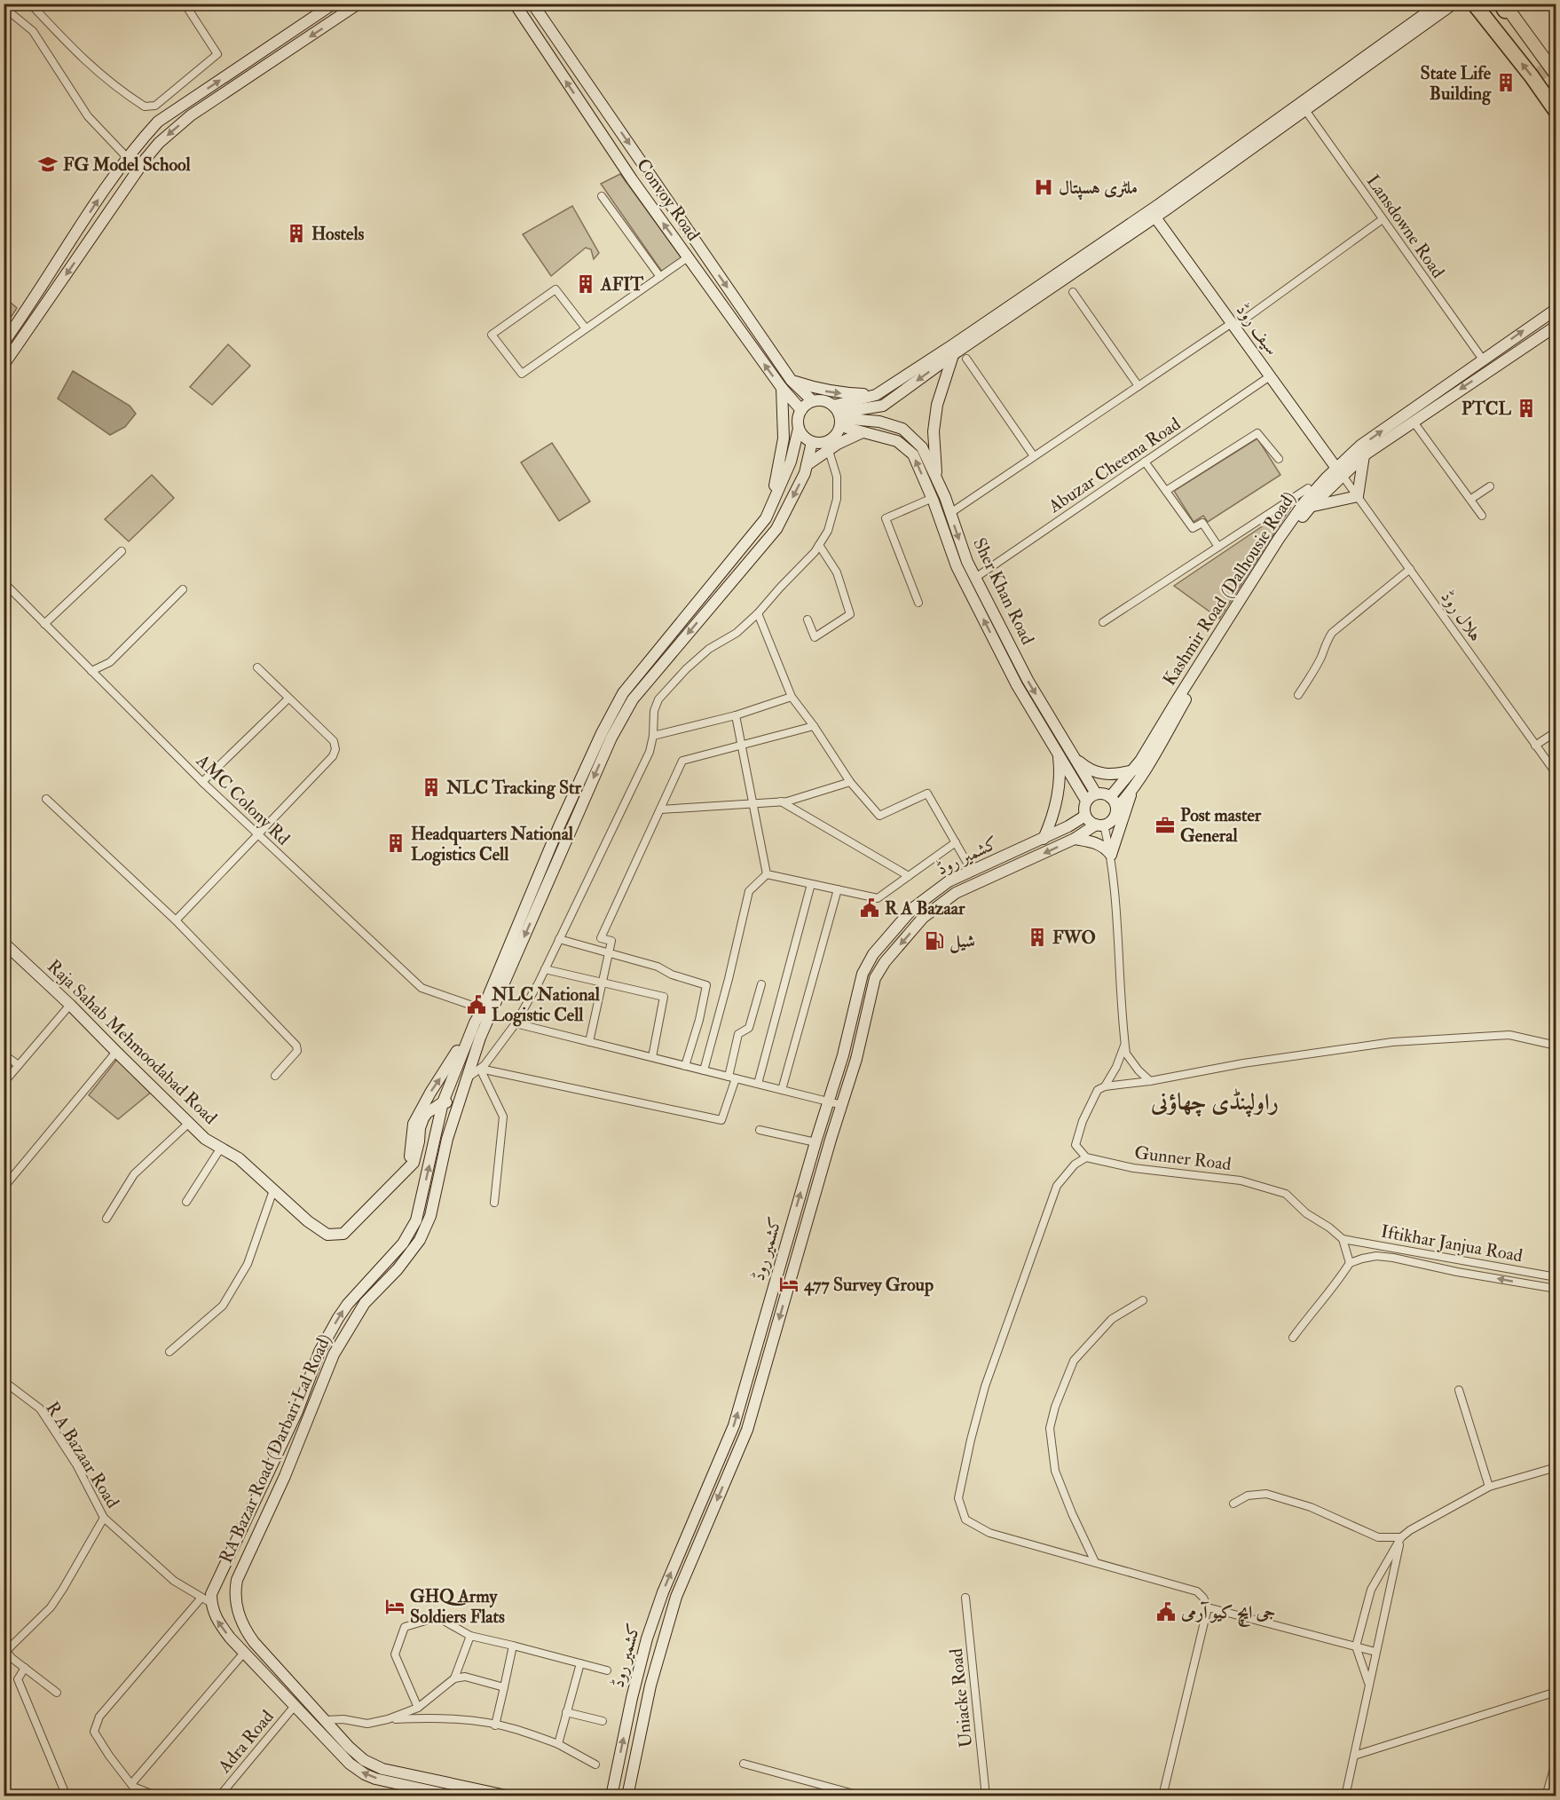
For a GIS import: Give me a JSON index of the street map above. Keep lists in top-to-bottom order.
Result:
{
  "streets": {
    "main road": [
      "Convoy Road",
      "سیف روڈ",
      "Kashmir Road (Dalhousie Road)",
      "Sher Khan Road",
      "کشمیر روڈ",
      "Raja Sahab Mehmoodabad Road",
      "RA Bazar Road (Darbari Lal Road)"
    ],
    "street": [
      "Lansdowne Road",
      "Abuzar Cheema Road",
      "ہلال روڈ",
      "AMC Colony Rd",
      "Gunner Road",
      "Iftikhar Janjua Road",
      "R A Bazaar Road",
      "Uniacke Road",
      "Adra Road"
    ]
  },
  "crossings": [
    ["Convoy Road", "Sher Khan Road"],
    ["Convoy Road", "RA Bazar Road (Darbari Lal Road)"],
    ["Lansdowne Road", "Kashmir Road (Dalhousie Road)"],
    ["سیف روڈ", "Abuzar Cheema Road"],
    ["سیف روڈ", "Kashmir Road (Dalhousie Road)"],
    ["سیف روڈ", "ہلال روڈ"],
    ["Abuzar Cheema Road", "Sher Khan Road"],
    ["Kashmir Road (Dalhousie Road)", "Sher Khan Road"],
    ["Kashmir Road (Dalhousie Road)", "ہلال روڈ"],
    ["Kashmir Road (Dalhousie Road)", "کشمیر روڈ"],
    ["Sher Khan Road", "کشمیر روڈ"],
    ["Sher Khan Road", "RA Bazar Road (Darbari Lal Road)"],
    ["AMC Colony Rd", "RA Bazar Road (Darbari Lal Road)"],
    ["Gunner Road", "Iftikhar Janjua Road"],
    ["RA Bazar Road (Darbari Lal Road)", "R A Bazaar Road"]
  ],
  "districts": ["راولپنڈی چھاؤنی"],
  "places": {
    "building": [
      "State Life Building",
      "Hostels",
      "AFIT",
      "PTCL",
      "NLC Tracking Str",
      "Headquarters National Logistics Cell",
      "FWO"
    ],
    "school or university": ["FG Model School"],
    "hospital": ["ملٹری ہسپتال"],
    "office": ["Post master General"],
    "public building": ["R A Bazaar", "NLC National Logistic Cell", "جی ایچ کیو آرمی"],
    "fuel station": ["شیل"],
    "hotel": ["477 Survey Group", "GHQ Army Soldiers Flats"]
  }
}
